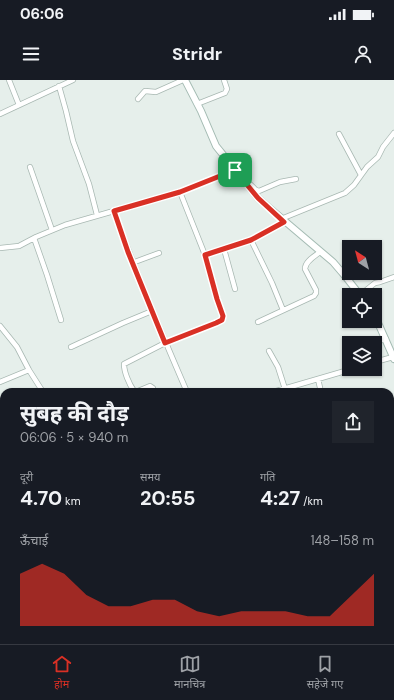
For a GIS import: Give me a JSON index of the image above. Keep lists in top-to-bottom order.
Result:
{
  "north": "top left",
  "page": {
    "status": "06:06",
    "header": "Stridr",
    "heading": ["सुबह की दौड़", "06:06 · 5 × 940 m"],
    "stats": [
      ["दूरी", "4.70 km"],
      ["समय", "20:55"],
      ["गति", "4:27 /km"]
    ],
    "chart": ["ऊँचाई", "148–158 m"],
    "tabs": ["होम", "मानचित्र", "सहेजे गए"]
  }
}
